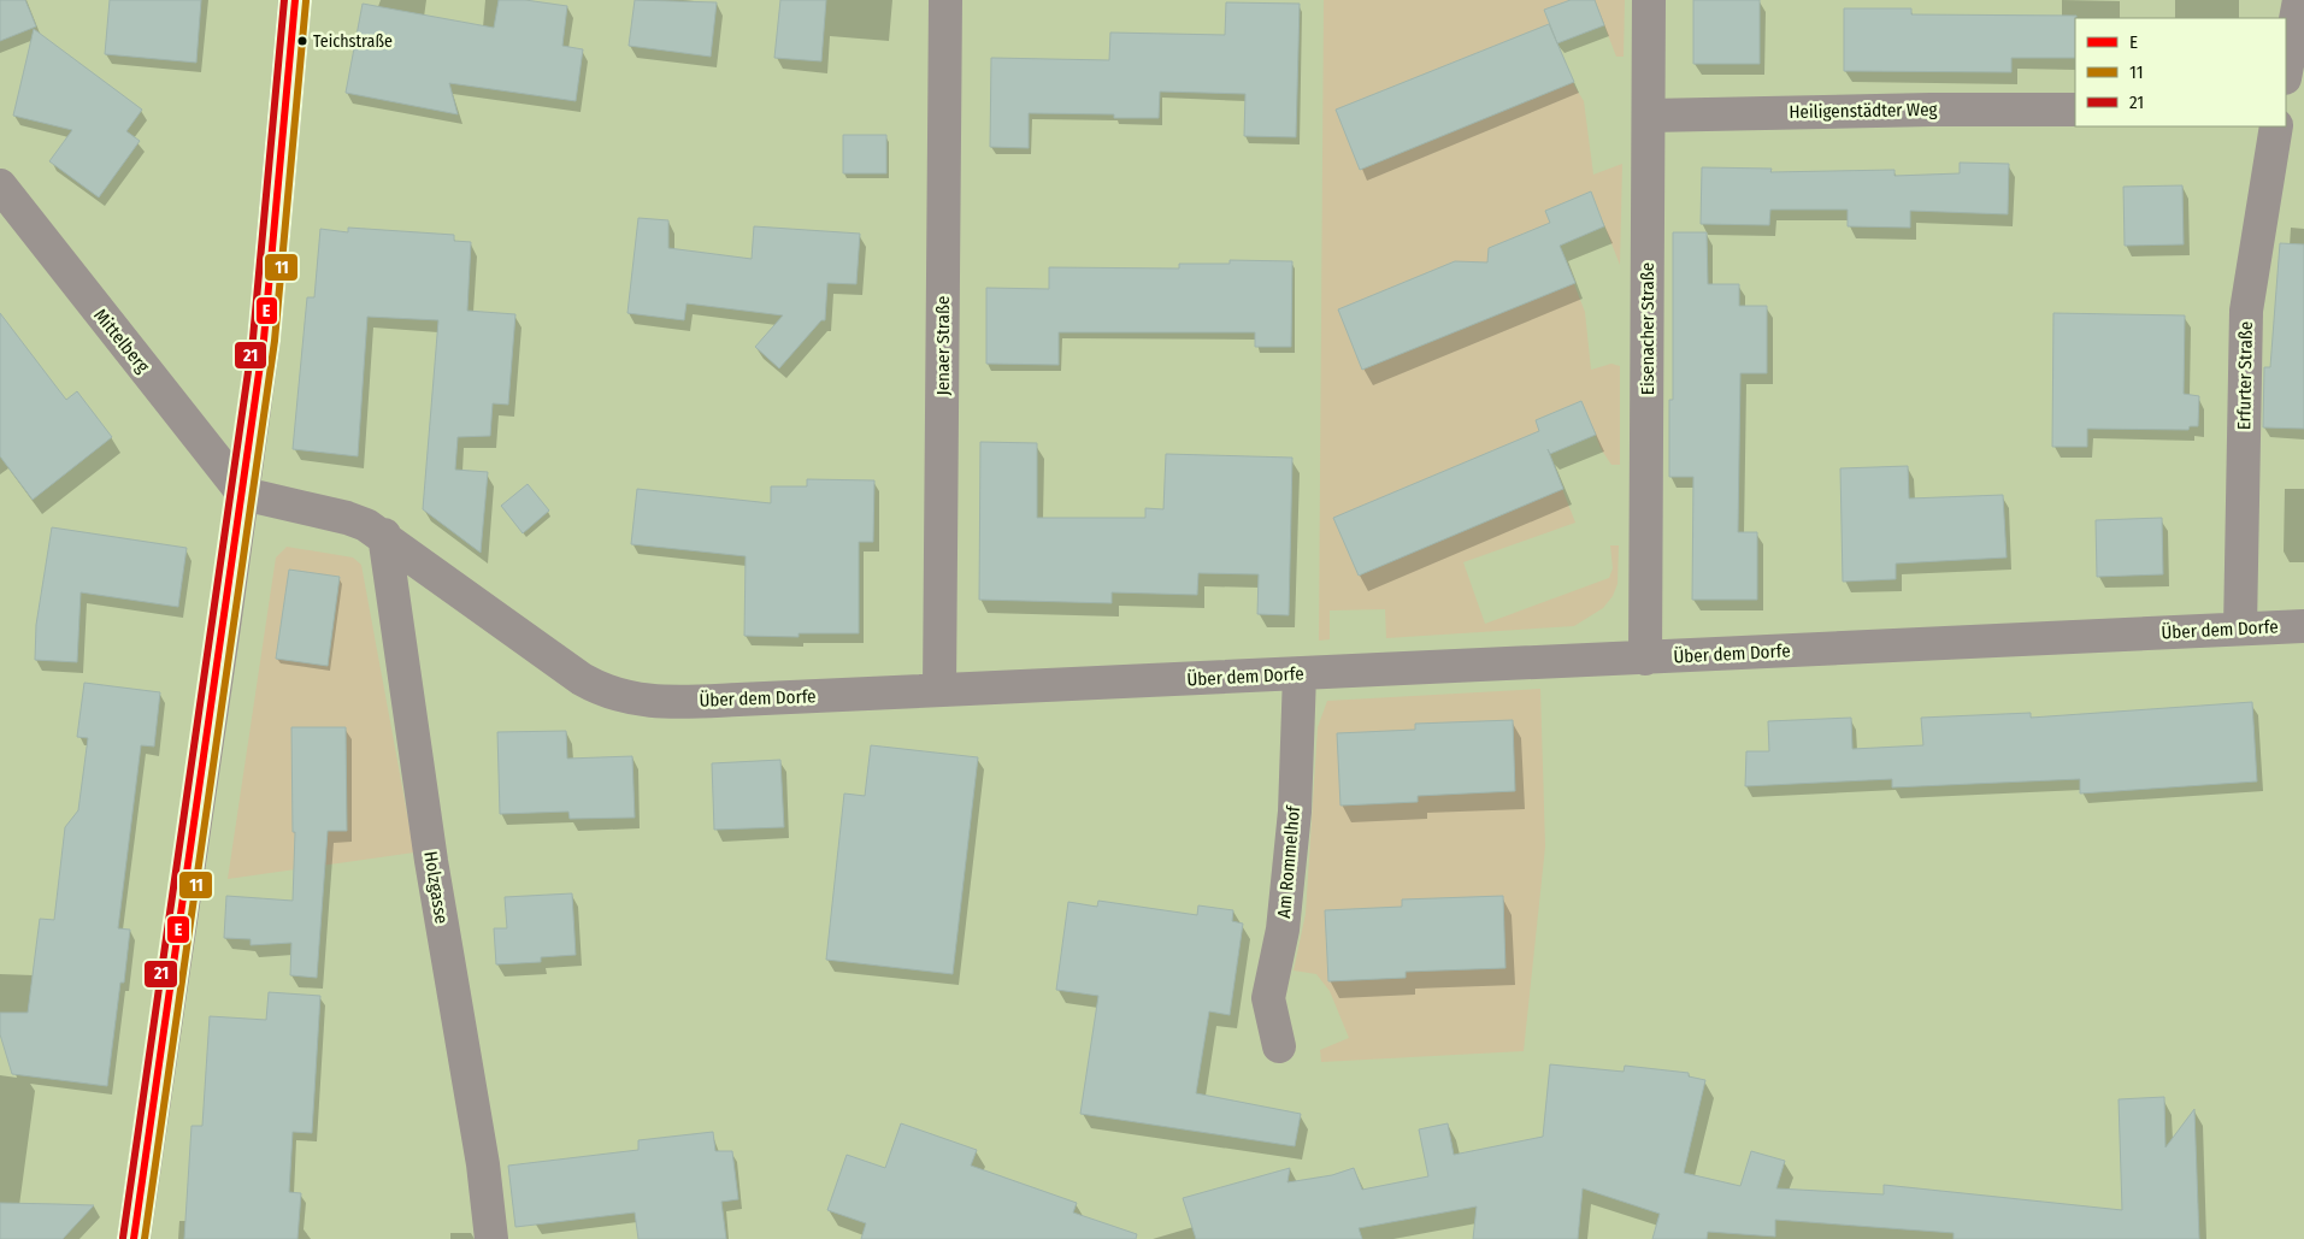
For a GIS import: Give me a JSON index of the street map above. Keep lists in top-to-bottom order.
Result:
{
  "streets": {
    "street": [
      "Heiligenstädter Weg",
      "Eisenacher Straße",
      "Mittelberg",
      "Jenaer Straße",
      "Erfurter Straße",
      "Über dem Dorfe",
      "Am Rommelhof",
      "Holzgasse"
    ]
  },
  "crossings": [
    ["Heiligenstädter Weg", "Eisenacher Straße"],
    ["Eisenacher Straße", "Über dem Dorfe"],
    ["Mittelberg", "Über dem Dorfe"],
    ["Jenaer Straße", "Über dem Dorfe"],
    ["Erfurter Straße", "Über dem Dorfe"],
    ["Über dem Dorfe", "Am Rommelhof"],
    ["Über dem Dorfe", "Holzgasse"]
  ],
  "places": ["Teichstraße"],
  "lines": ["transit line E", "transit line 21", "transit line 11"],
  "legend": ["E", "11", "21"]
}
